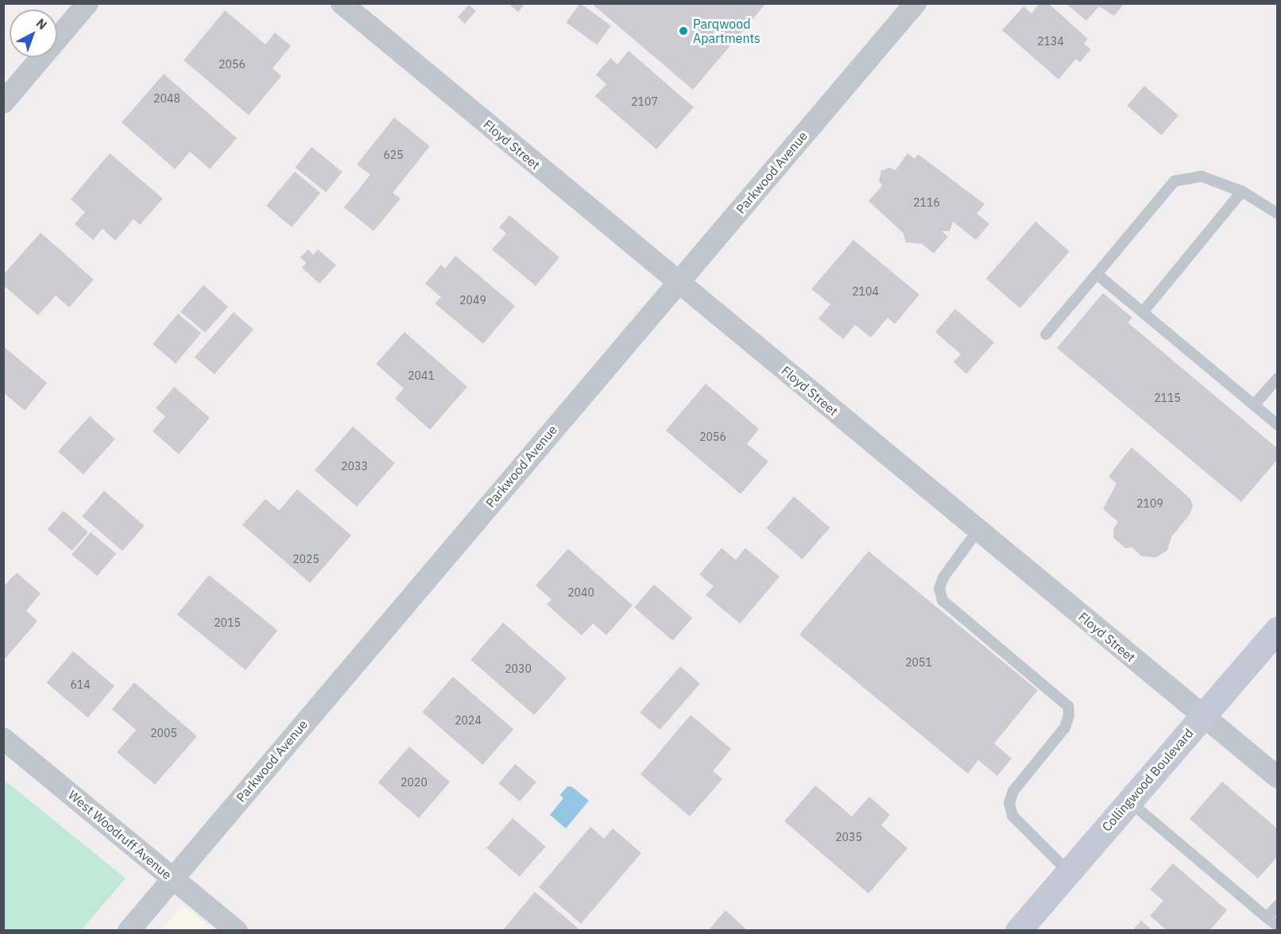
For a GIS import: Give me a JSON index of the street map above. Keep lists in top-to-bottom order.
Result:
{
  "streets": {
    "main road": ["Collingwood Boulevard"],
    "street": ["Floyd Street", "Parkwood Avenue", "West Woodruff Avenue"]
  },
  "crossings": [
    ["Floyd Street", "Parkwood Avenue"],
    ["Floyd Street", "Collingwood Boulevard"],
    ["Parkwood Avenue", "West Woodruff Avenue"]
  ],
  "places": ["Parqwood Apartments"],
  "house_numbers": [
    "2134",
    "2056",
    "2048",
    "2107",
    "625",
    "2116",
    "2104",
    "2049",
    "2041",
    "2115",
    "2056",
    "2033",
    "2109",
    "2025",
    "2040",
    "2015",
    "2051",
    "2030",
    "614",
    "2024",
    "2005",
    "2020",
    "2035"
  ],
  "north": "top right"
}
